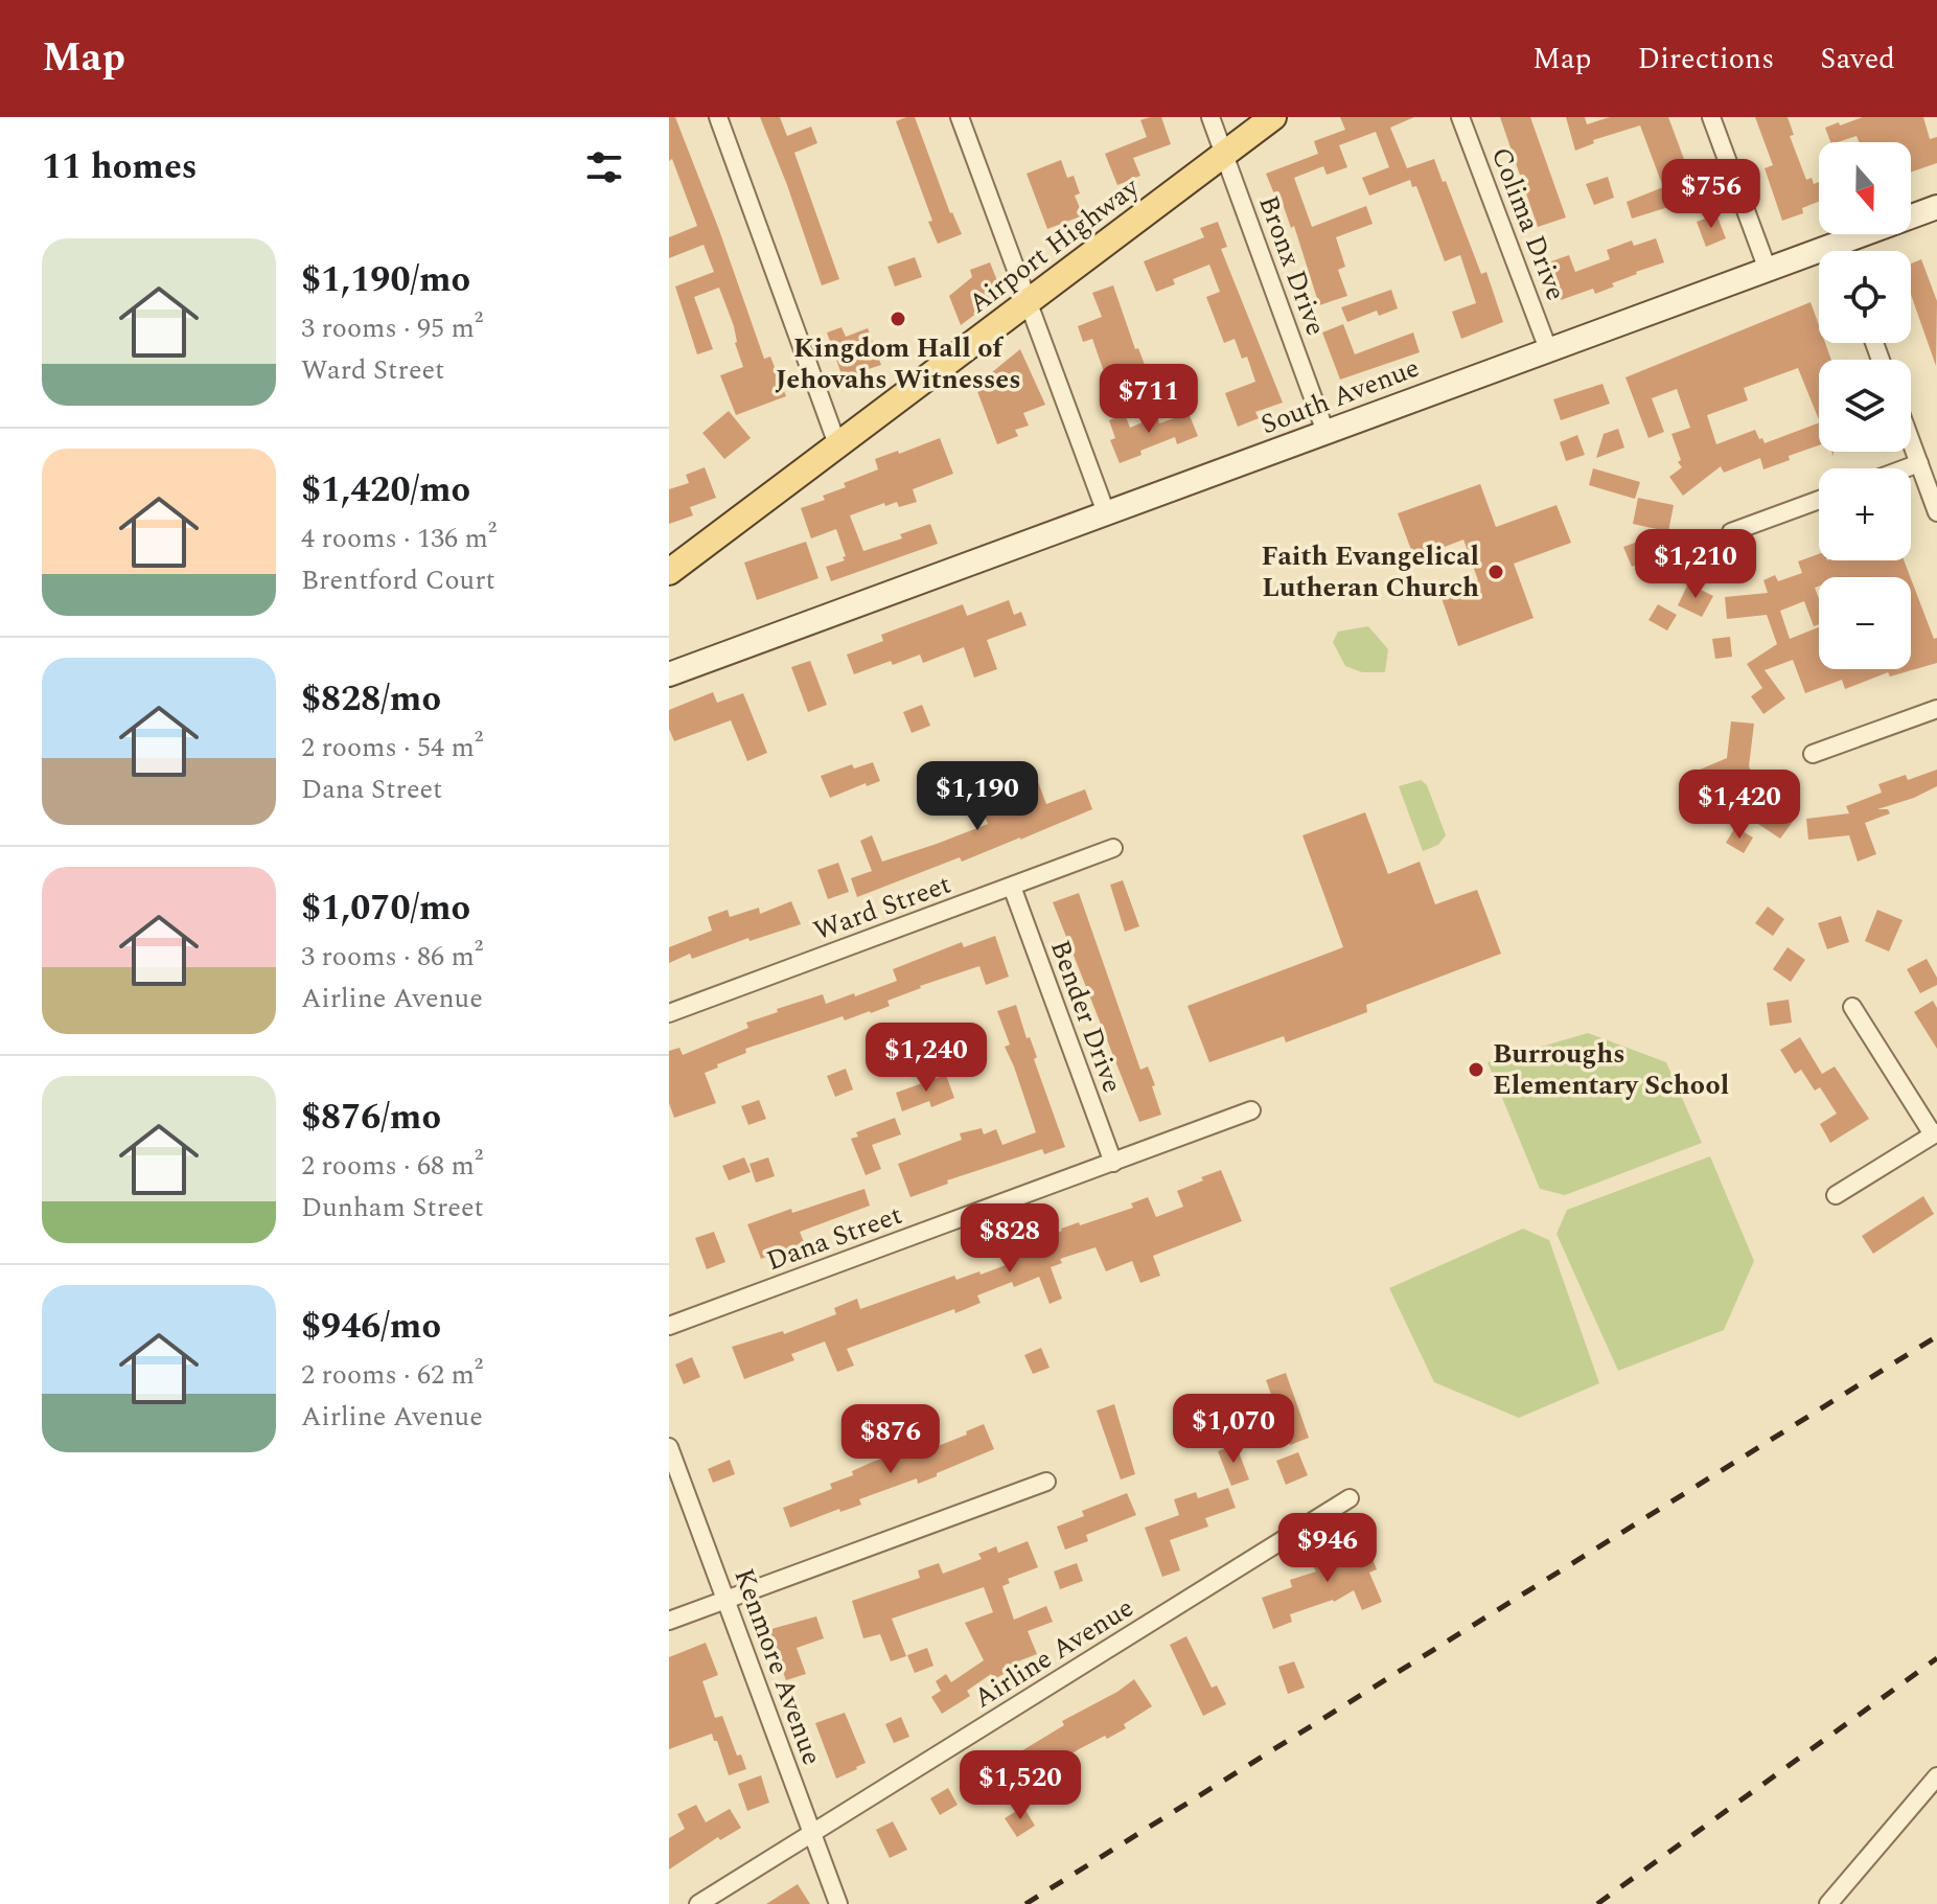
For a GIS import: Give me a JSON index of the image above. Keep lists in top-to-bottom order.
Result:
{
  "streets": {
    "main road": ["Airport Highway"],
    "street": [
      "Colima Drive",
      "Bronx Drive",
      "South Avenue",
      "Ward Street",
      "Bender Drive",
      "Dana Street",
      "Airline Avenue",
      "Kenmore Avenue"
    ]
  },
  "crossings": [
    ["Colima Drive", "South Avenue"],
    ["Airport Highway", "Bronx Drive"],
    ["Bronx Drive", "South Avenue"],
    ["Ward Street", "Bender Drive"],
    ["Bender Drive", "Dana Street"],
    ["Airline Avenue", "Kenmore Avenue"]
  ],
  "places": ["Kingdom Hall of Jehovahs Witnesses", "Faith Evangelical Lutheran Church", "Burroughs Elementary School"],
  "north": "bottom",
  "page": {
    "header": "Map",
    "nav": ["Map", "Directions", "Saved"],
    "heading": "11 homes",
    "map_buttons": ["+", "−"],
    "price": [
      "$756",
      "$711",
      "$1,210",
      "$1,190",
      "$1,420",
      "$1,240",
      "$828",
      "$1,070",
      "$876",
      "$946",
      "$1,520"
    ],
    "list": [
      {
        "name": "$1,190/mo",
        "note": "3 rooms · 95 m² · Ward Street"
      },
      {
        "name": "$1,420/mo",
        "note": "4 rooms · 136 m² · Brentford Court"
      },
      {
        "name": "$828/mo",
        "note": "2 rooms · 54 m² · Dana Street"
      },
      {
        "name": "$1,070/mo",
        "note": "3 rooms · 86 m² · Airline Avenue"
      },
      {
        "name": "$876/mo",
        "note": "2 rooms · 68 m² · Dunham Street"
      },
      {
        "name": "$946/mo",
        "note": "2 rooms · 62 m² · Airline Avenue"
      }
    ]
  }
}
